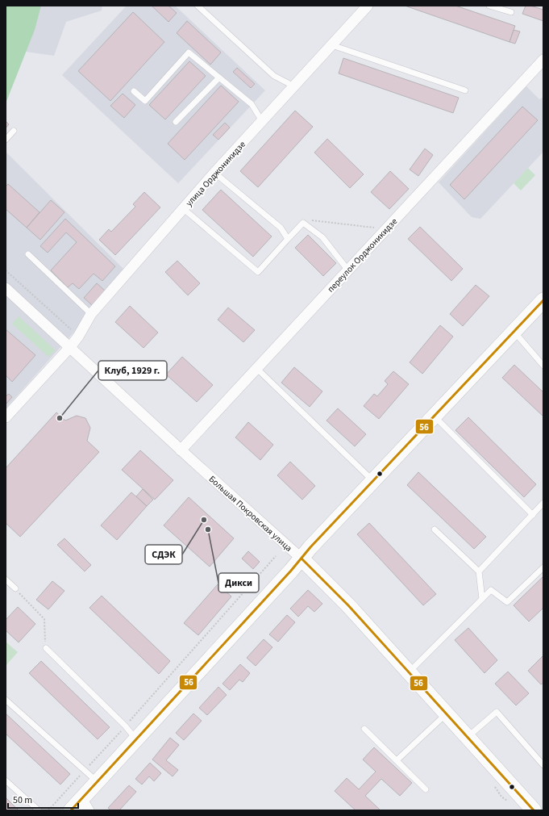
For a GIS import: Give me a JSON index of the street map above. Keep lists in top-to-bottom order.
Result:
{
  "streets": {
    "main road": ["Большая Покровская улица"],
    "street": ["улица Орджоникидзе", "переулок Орджоникидзе"]
  },
  "crossings": [
    ["улица Орджоникидзе", "Большая Покровская улица"],
    ["переулок Орджоникидзе", "Большая Покровская улица"]
  ],
  "places": ["Клуб, 1929 г.", "СДЭК", "Дикси"],
  "lines": ["transit line 56"],
  "scale_bar": "50 m"
}
